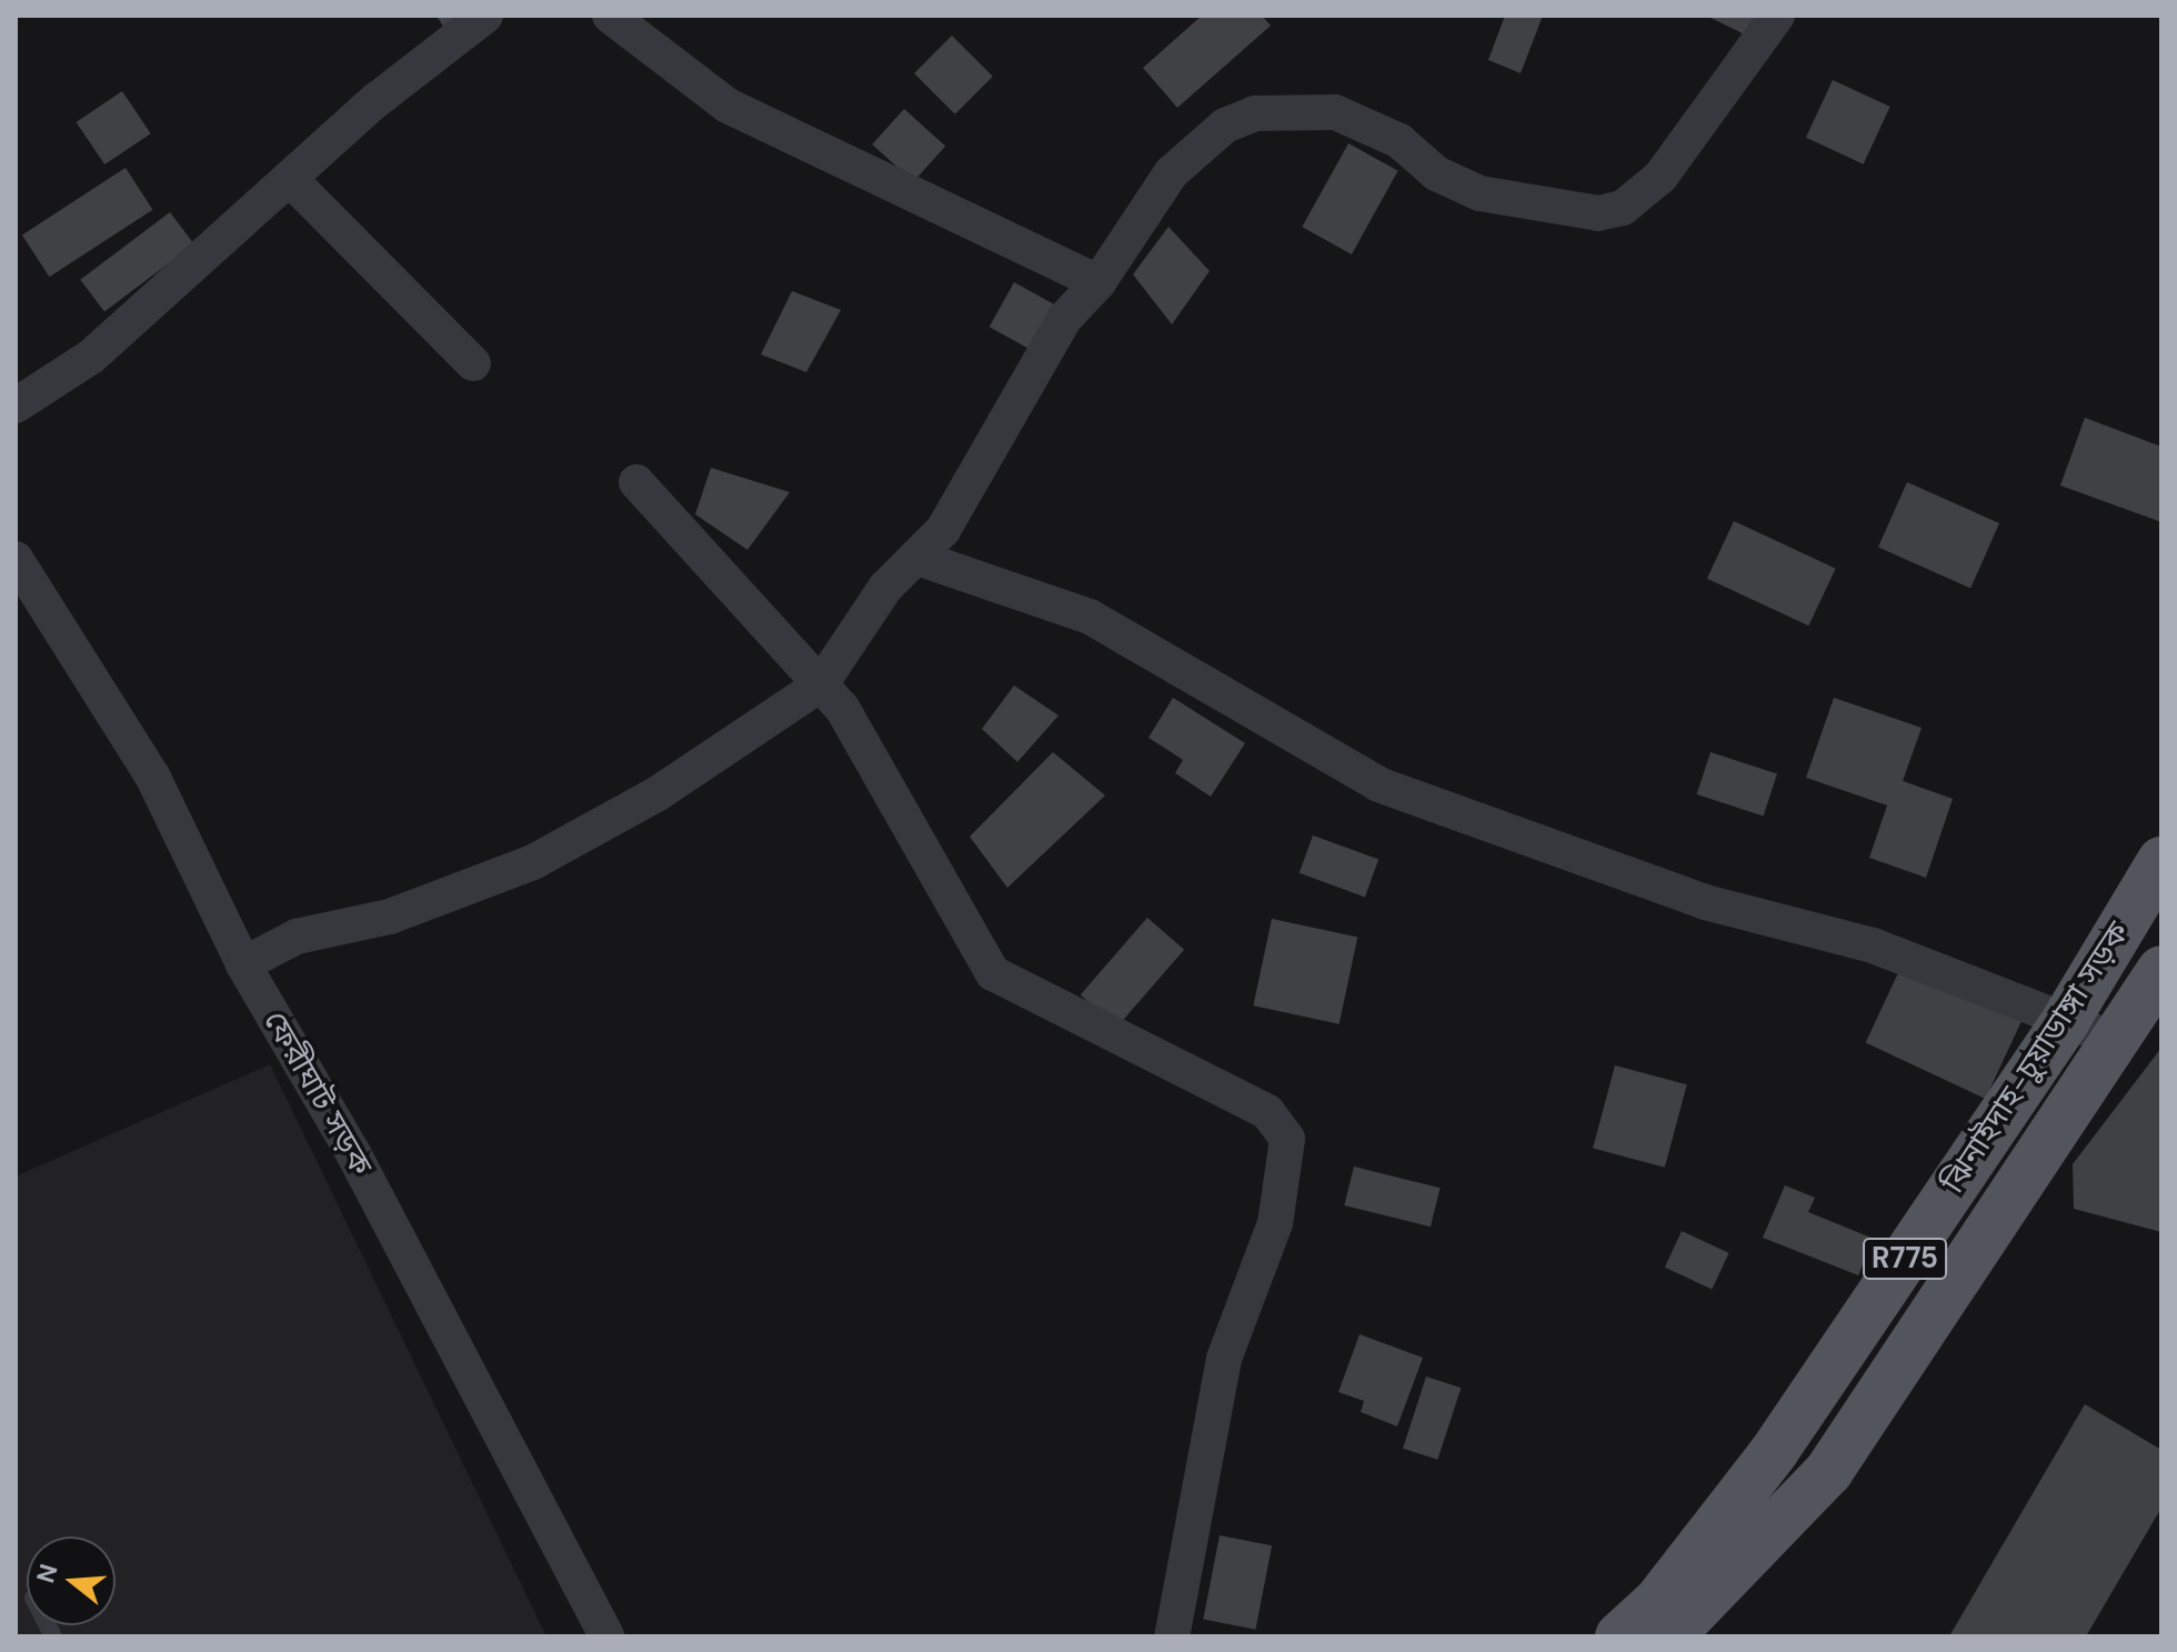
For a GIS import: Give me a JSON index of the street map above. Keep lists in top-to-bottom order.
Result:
{
  "streets": {
    "main road": ["ঝিনাইদাহ-চুয়াডাঙ্গা সড়ক", "R775"],
    "street": ["ফেরীঘাট সড়ক"]
  },
  "north": "left"
}
